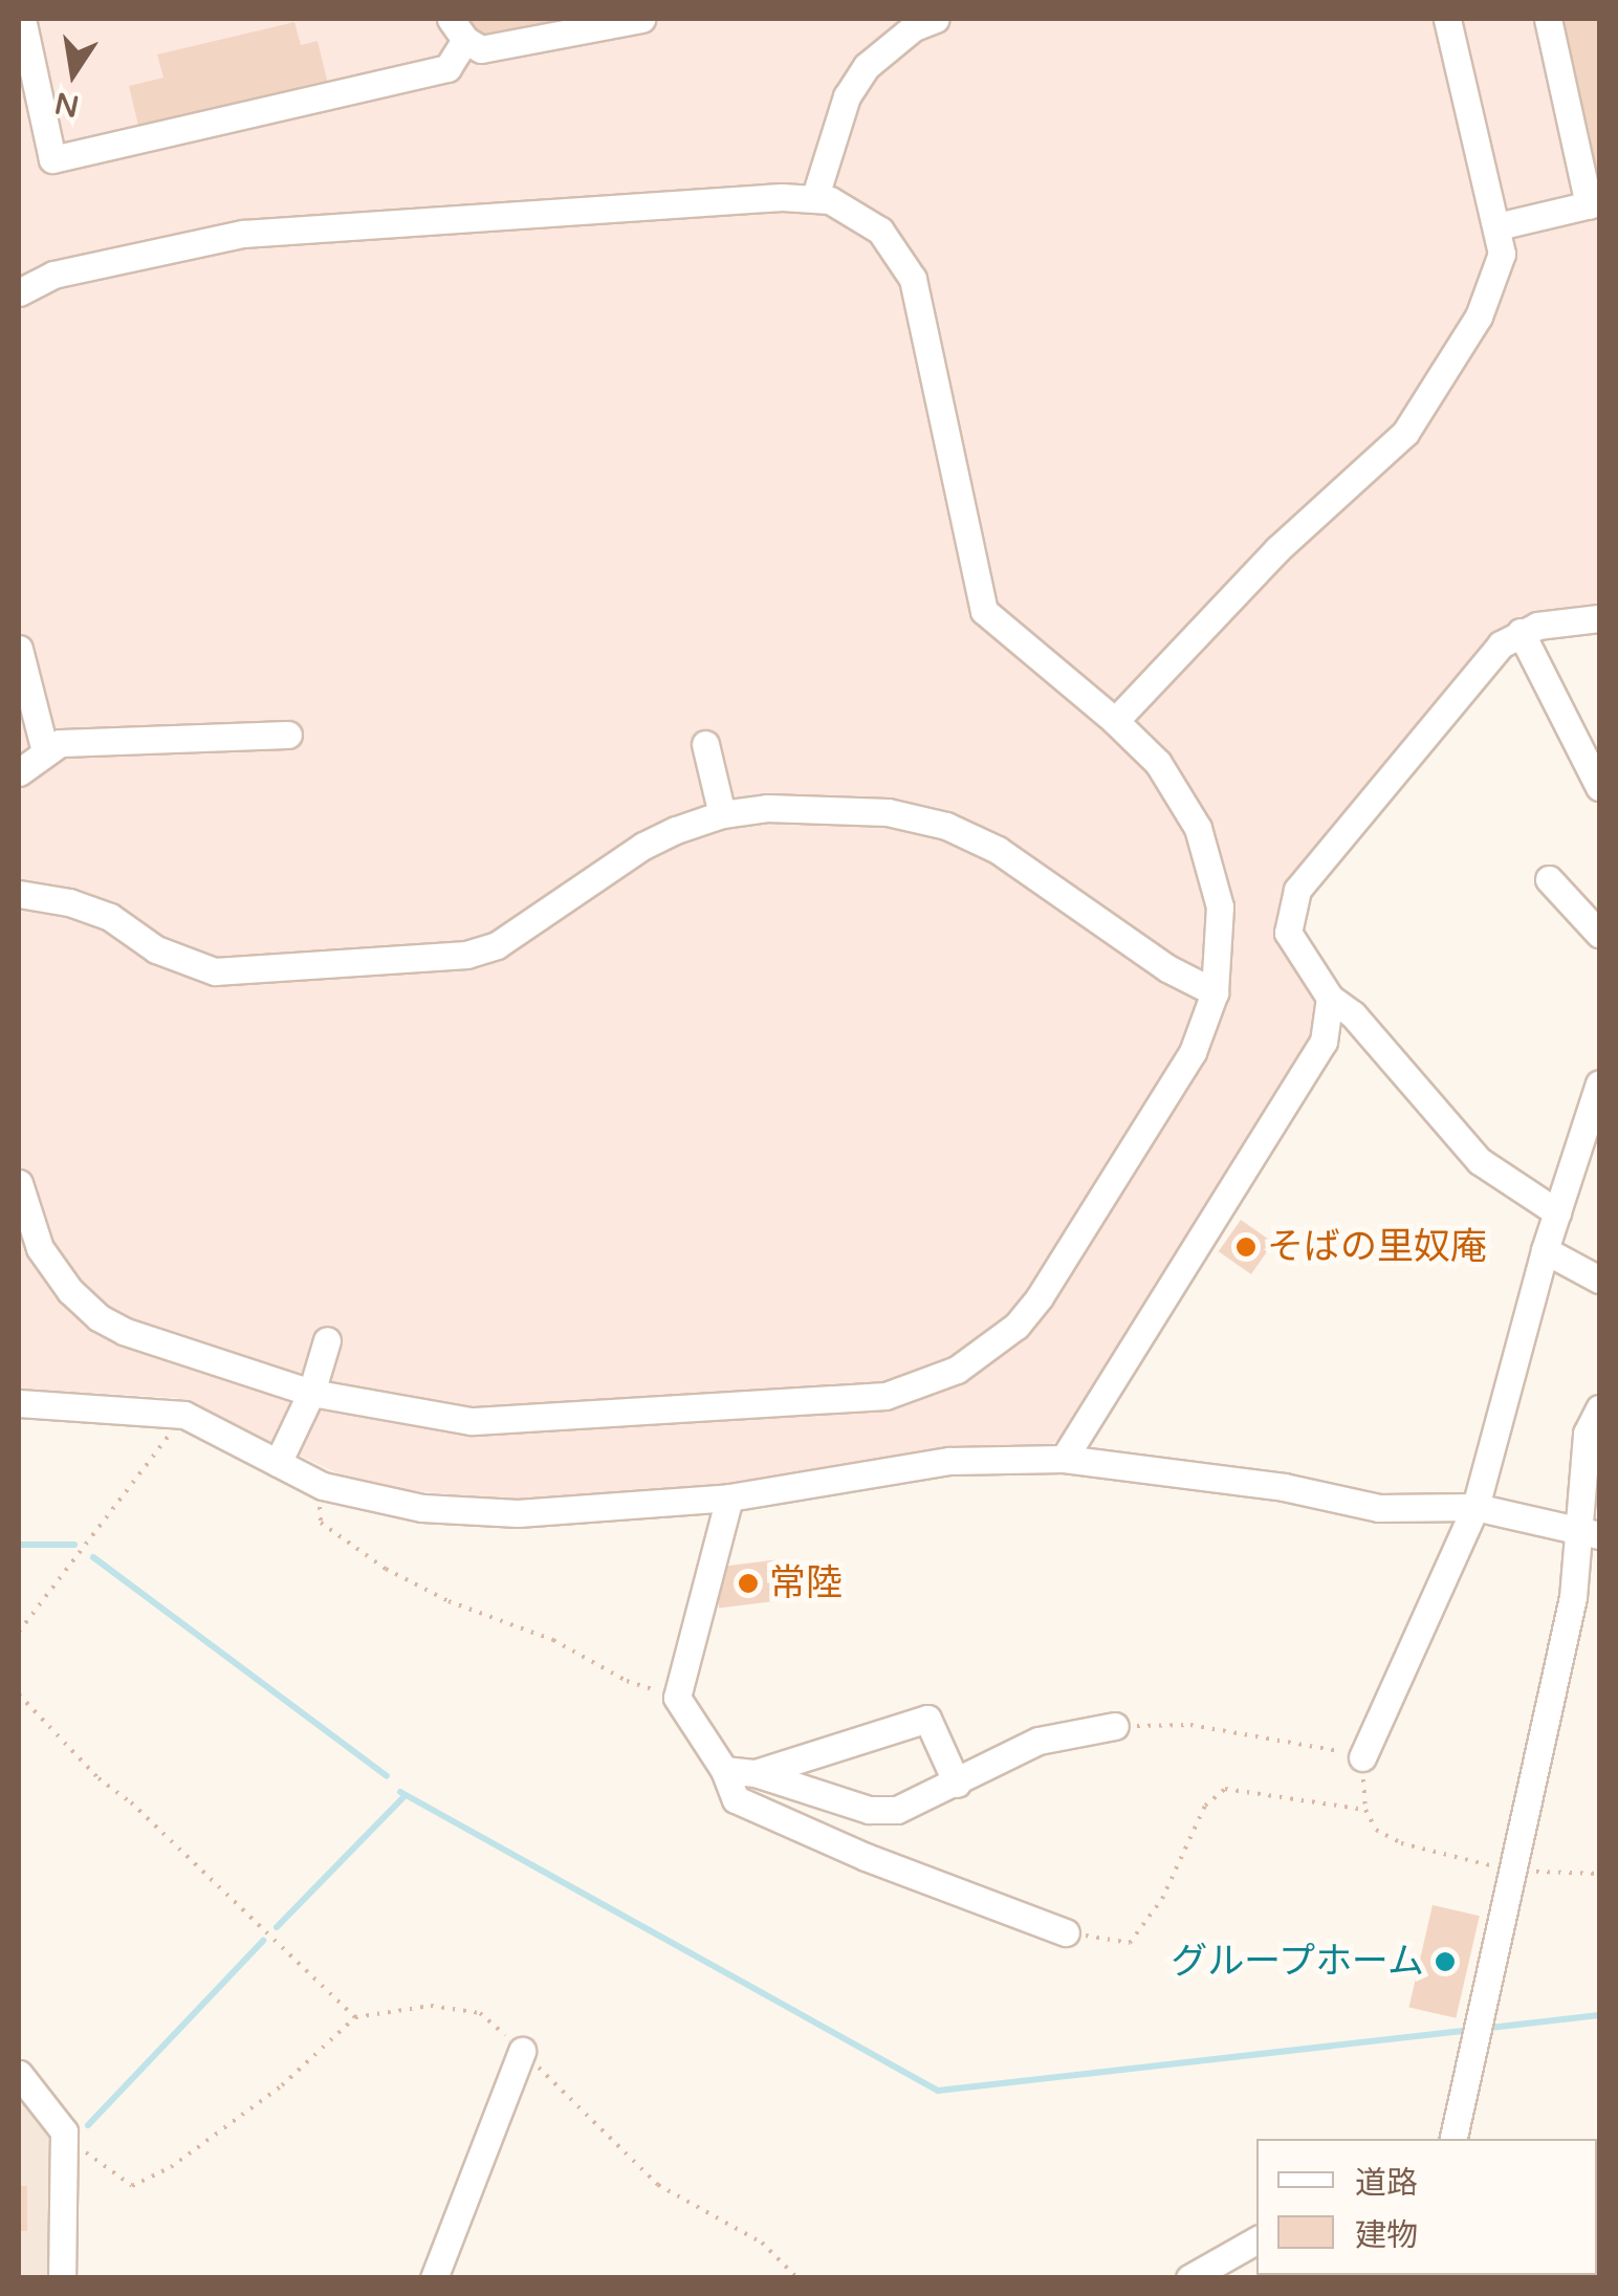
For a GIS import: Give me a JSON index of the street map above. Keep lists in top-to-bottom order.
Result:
{
  "places": ["そばの里奴庵", "常陸", "グループホーム"],
  "legend": ["道路", "建物"],
  "north": "bottom"
}
